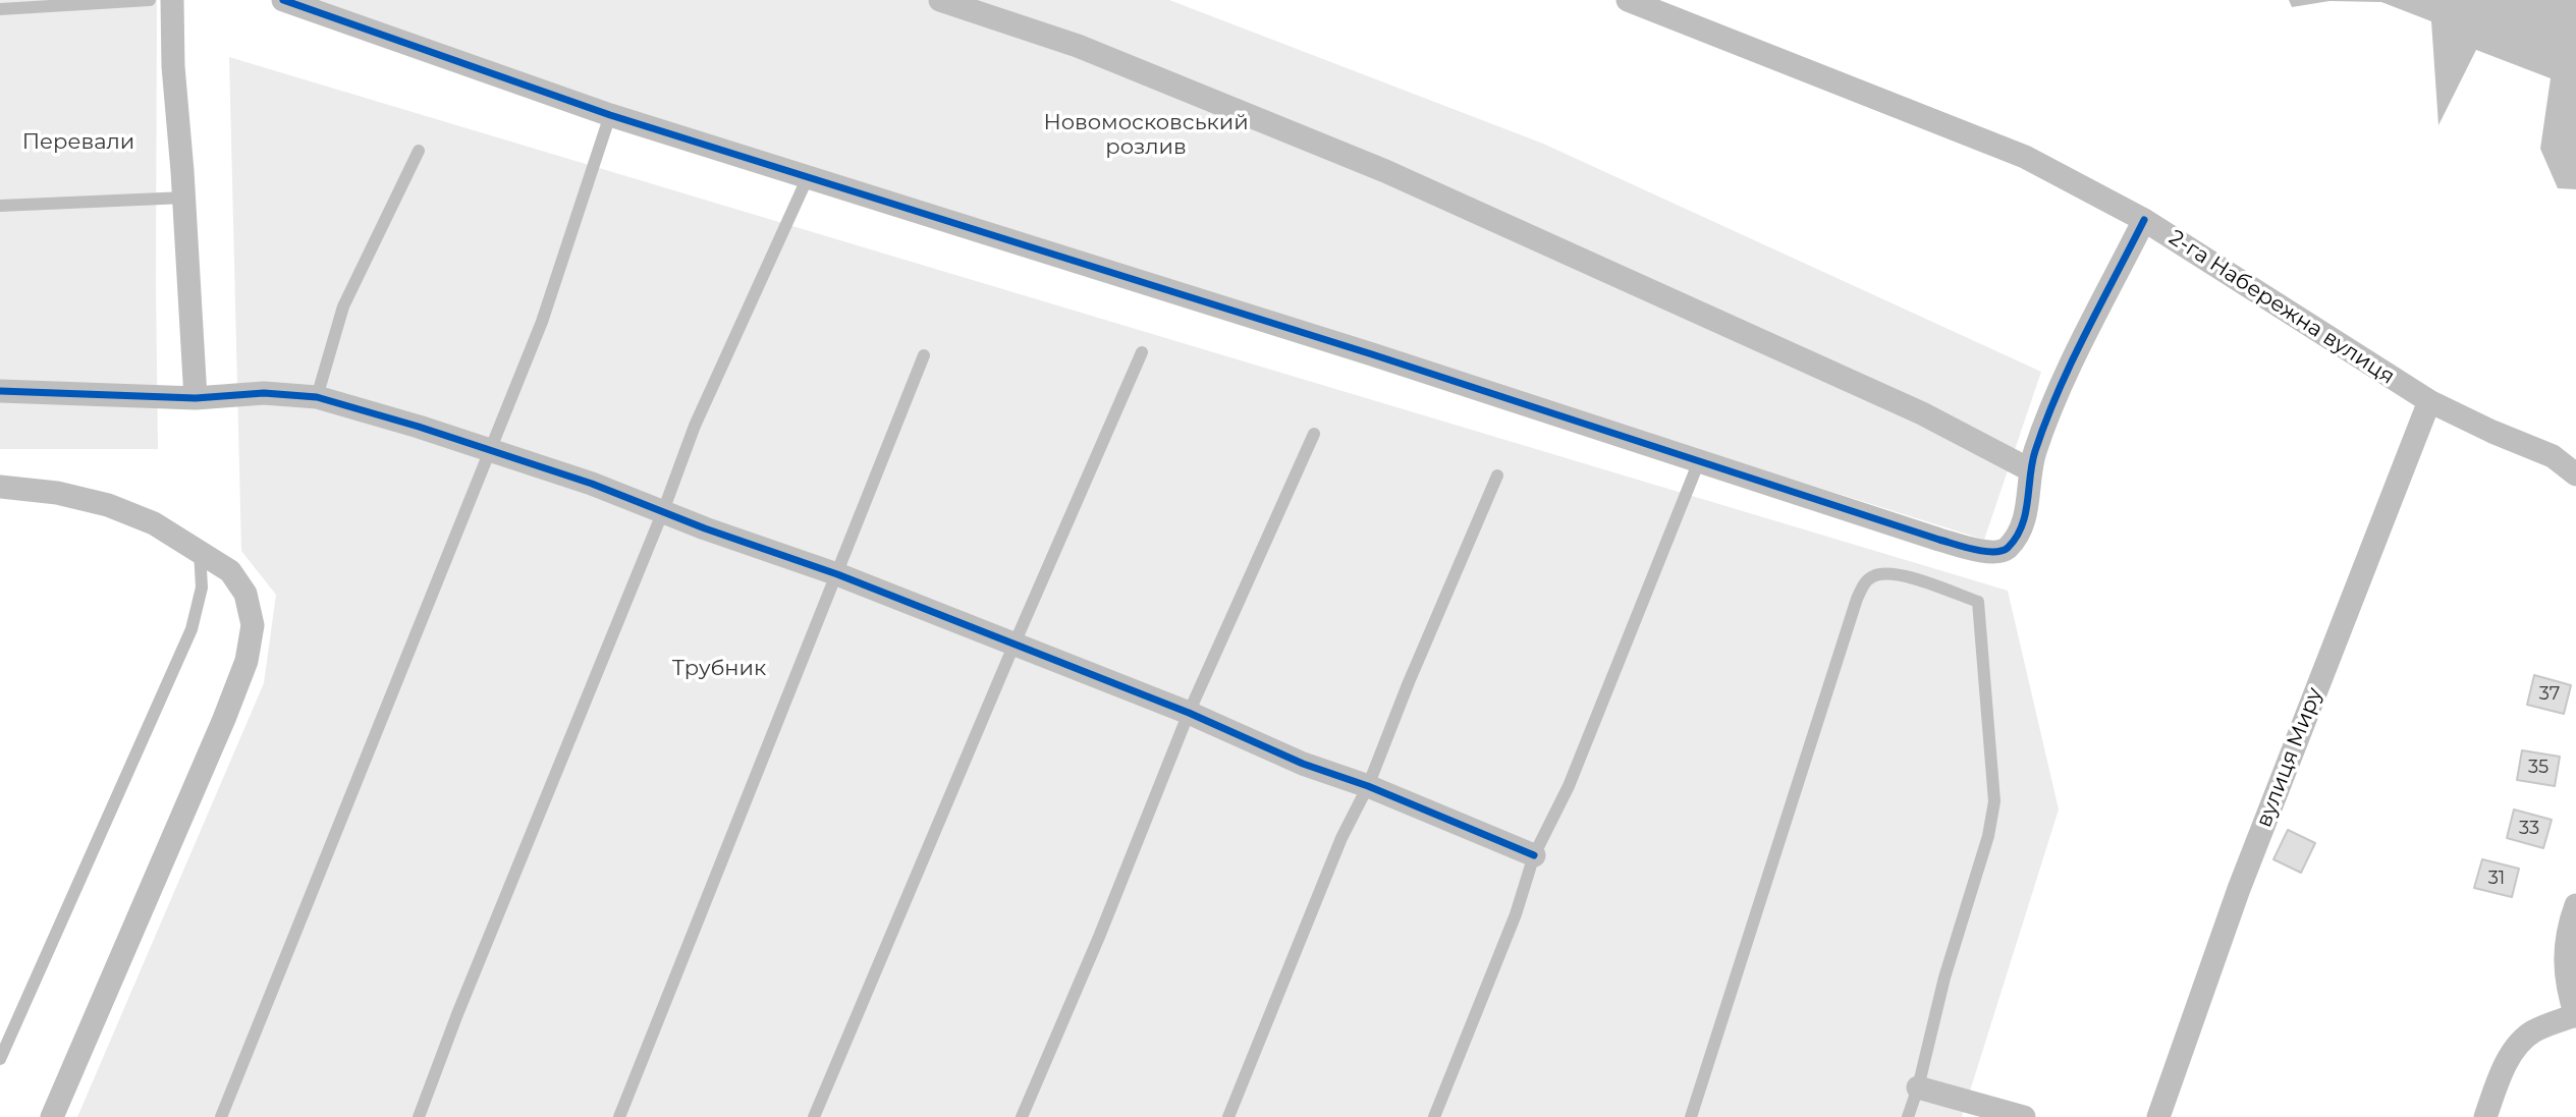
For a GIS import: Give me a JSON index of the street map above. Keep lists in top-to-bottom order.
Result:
{
  "streets": {
    "street": ["2-га Набережна вулиця", "вулиця Миру"]
  },
  "crossings": [
    ["2-га Набережна вулиця", "вулиця Миру"]
  ],
  "parks": ["Новомосковський розлив", "Перевали", "Трубник"],
  "house_numbers": [
    "37",
    "35",
    "33",
    "31"
  ]
}
